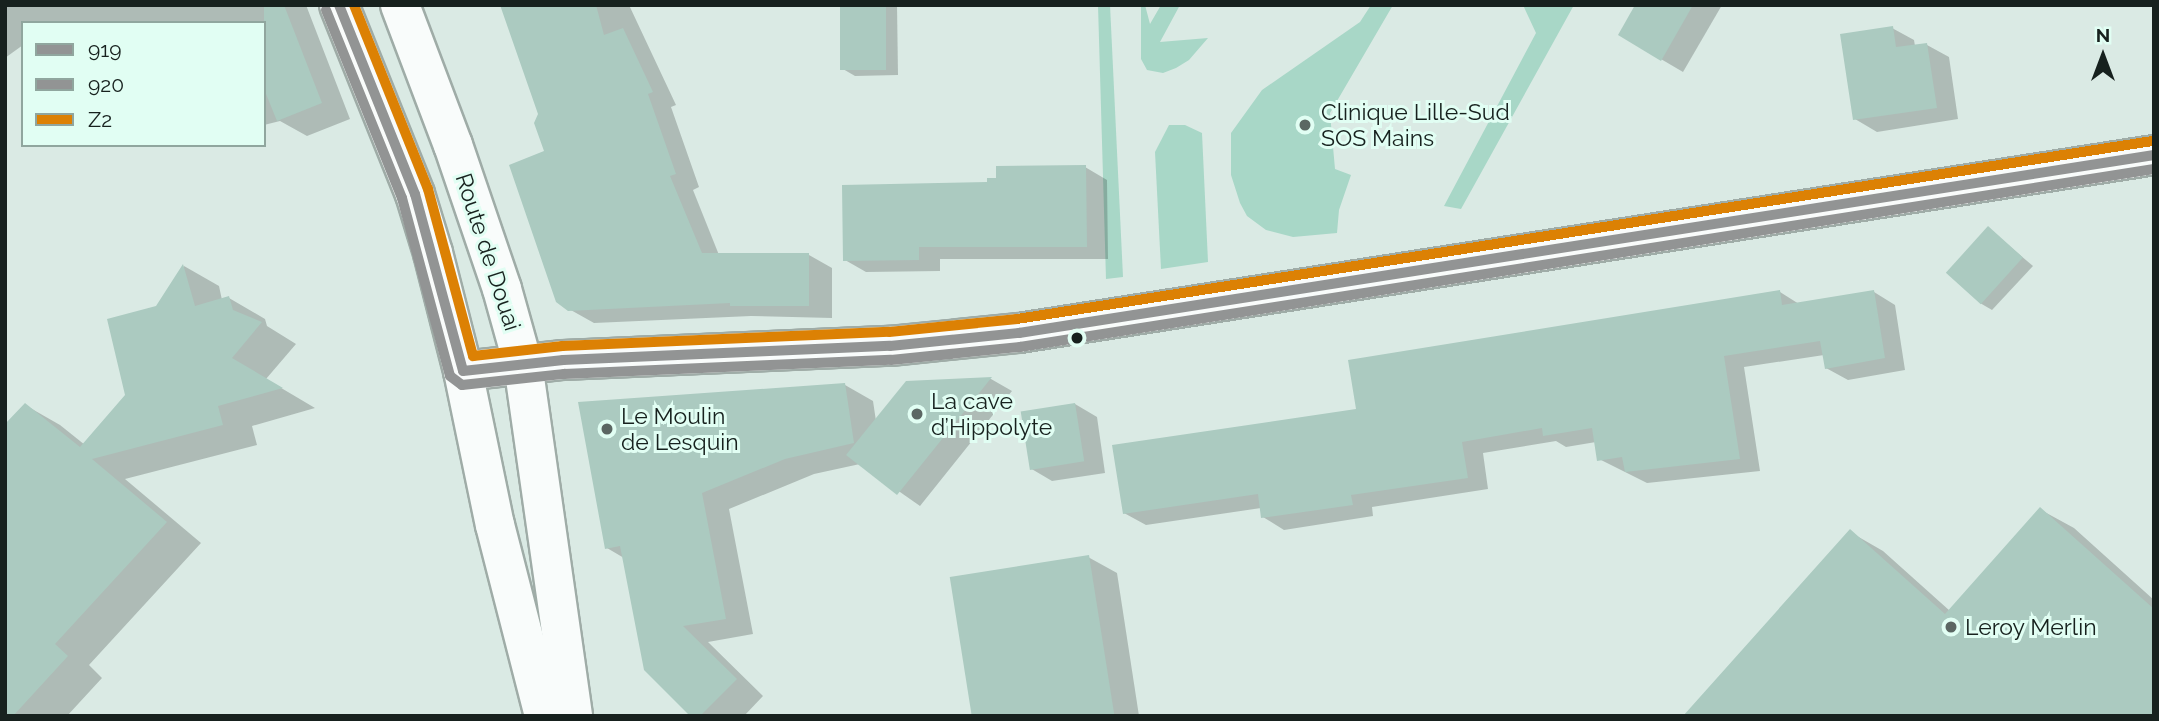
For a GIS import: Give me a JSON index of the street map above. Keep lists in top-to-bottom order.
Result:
{
  "streets": {
    "street": ["Route de Douai"]
  },
  "places": [
    "Clinique Lille-Sud SOS Mains",
    "La cave d’Hippolyte",
    "Le Moulin de Lesquin",
    "Leroy Merlin"
  ],
  "lines": ["transit line 919", "transit line Z2", "transit line 920"],
  "legend": ["919", "920", "Z2"],
  "north": "top"
}
